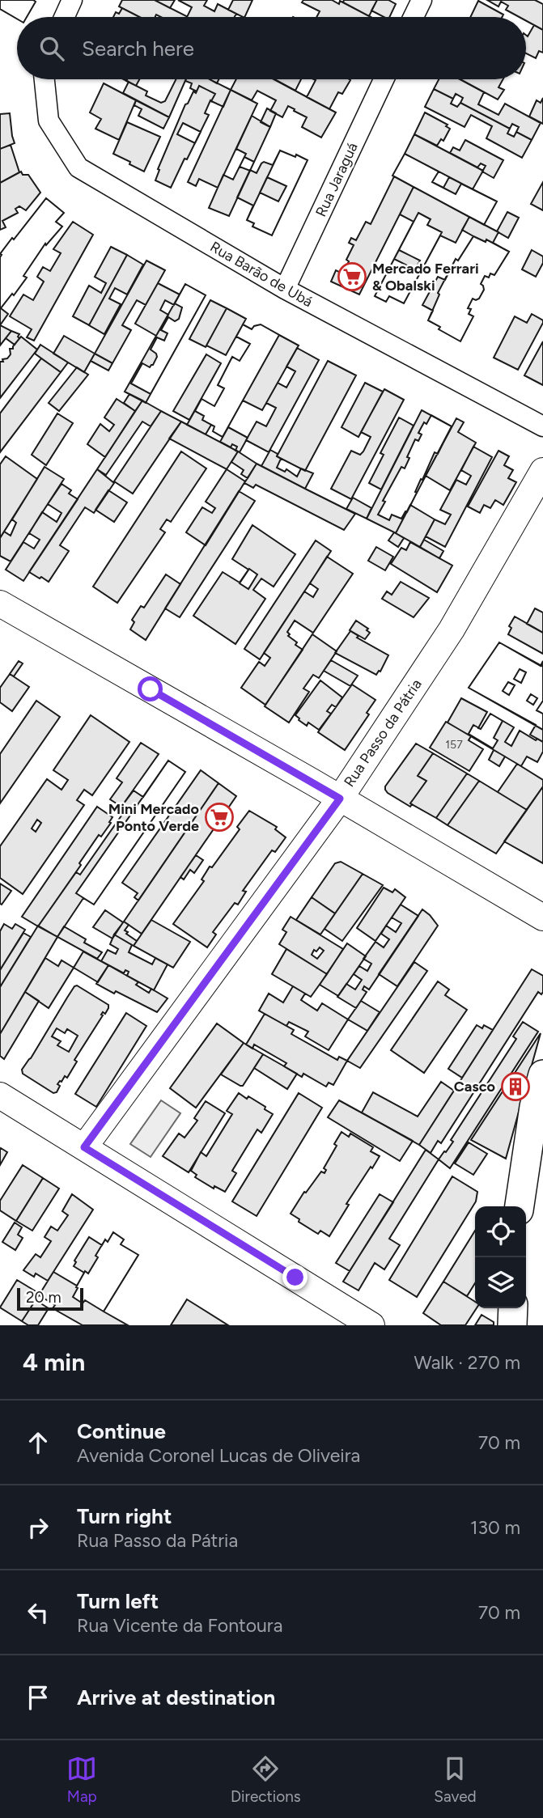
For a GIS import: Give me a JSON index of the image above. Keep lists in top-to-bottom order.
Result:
{
  "streets": {
    "street": ["Rua Jaraguá", "Rua Barão de Ubá", "Rua Passo da Pátria"]
  },
  "crossings": [
    ["Rua Jaraguá", "Rua Barão de Ubá"]
  ],
  "places": {
    "supermarket": ["Mercado Ferrari & Obalski", "Mini Mercado Ponto Verde"],
    "building": ["Casco"]
  },
  "house_numbers": ["157"],
  "scale_bar": "20 m",
  "page": {
    "search": "Search here",
    "scale": "20 m",
    "heading": ["4 min", "Walk · 270 m"],
    "list": [
      ["Continue", "Avenida Coronel Lucas de Oliveira", "70 m"],
      ["Turn right", "Rua Passo da Pátria", "130 m"],
      ["Turn left", "Rua Vicente da Fontoura", "70 m"],
      "Arrive at destination"
    ],
    "nav": ["Map", "Directions", "Saved"]
  }
}
